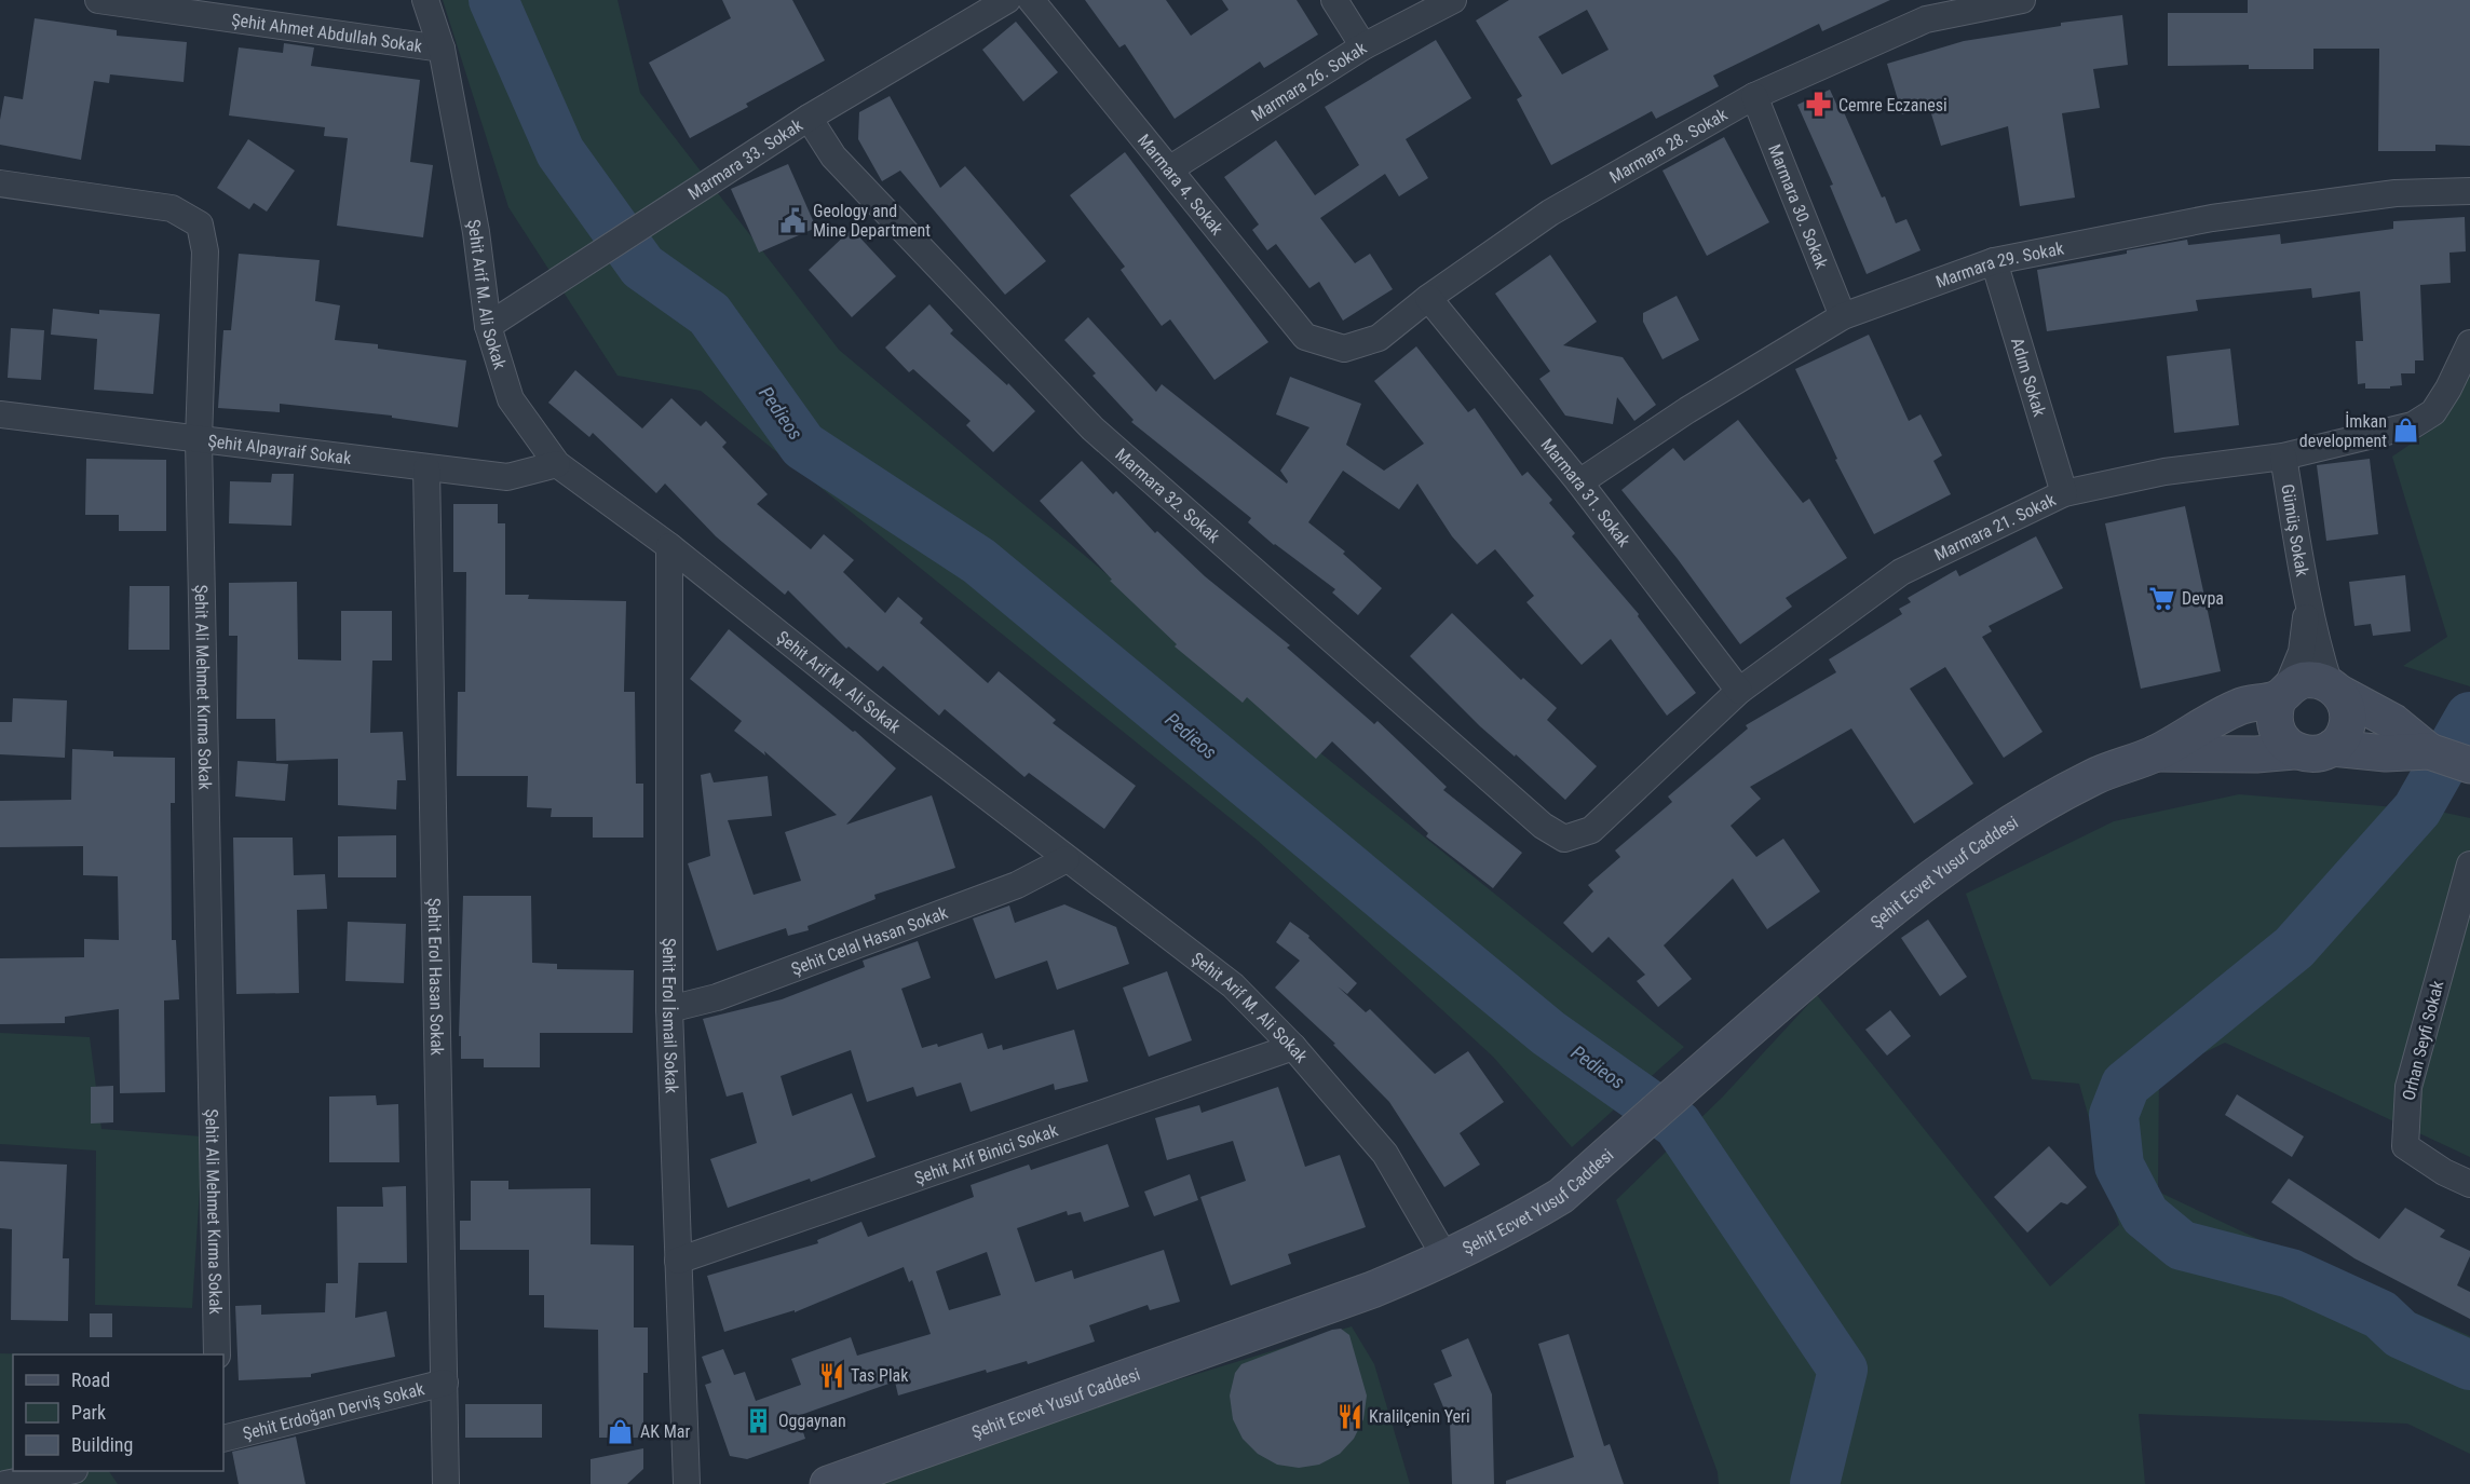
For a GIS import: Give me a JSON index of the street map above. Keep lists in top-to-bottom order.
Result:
{
  "streets": {
    "main road": ["Şehit Ecvet Yusuf Caddesi"],
    "street": [
      "Şehit Ahmet Abdullah Sokak",
      "Marmara 26. Sokak",
      "Marmara 28. Sokak",
      "Marmara 33. Sokak",
      "Marmara 4. Sokak",
      "Marmara 30. Sokak",
      "Marmara 29. Sokak",
      "Şehit Arif M. Ali Sokak",
      "Adım Sokak",
      "Şehit Alpayraif Sokak",
      "Marmara 31. Sokak",
      "Marmara 32. Sokak",
      "Marmara 21. Sokak",
      "Gümüş Sokak",
      "Şehit Ali Mehmet Kırma Sokak",
      "Şehit Celal Hasan Sokak",
      "Şehit Erol Hasan Sokak",
      "Şehit Erol İsmail Sokak",
      "Orhan Seyfi Sokak",
      "Şehit Arif Binici Sokak",
      "Şehit Erdoğan Derviş Sokak"
    ]
  },
  "crossings": [
    ["Şehit Ahmet Abdullah Sokak", "Şehit Arif M. Ali Sokak"],
    ["Marmara 26. Sokak", "Marmara 4. Sokak"],
    ["Marmara 28. Sokak", "Marmara 4. Sokak"],
    ["Marmara 28. Sokak", "Marmara 30. Sokak"],
    ["Marmara 28. Sokak", "Marmara 31. Sokak"],
    ["Marmara 33. Sokak", "Şehit Arif M. Ali Sokak"],
    ["Marmara 33. Sokak", "Marmara 32. Sokak"],
    ["Marmara 30. Sokak", "Marmara 29. Sokak"],
    ["Marmara 29. Sokak", "Adım Sokak"],
    ["Marmara 29. Sokak", "Marmara 31. Sokak"],
    ["Şehit Arif M. Ali Sokak", "Şehit Alpayraif Sokak"],
    ["Şehit Arif M. Ali Sokak", "Şehit Ecvet Yusuf Caddesi"],
    ["Şehit Arif M. Ali Sokak", "Şehit Celal Hasan Sokak"],
    ["Şehit Arif M. Ali Sokak", "Şehit Erol İsmail Sokak"],
    ["Şehit Arif M. Ali Sokak", "Şehit Arif Binici Sokak"],
    ["Adım Sokak", "Marmara 21. Sokak"],
    ["Şehit Alpayraif Sokak", "Şehit Ali Mehmet Kırma Sokak"],
    ["Şehit Alpayraif Sokak", "Şehit Erol Hasan Sokak"],
    ["Marmara 31. Sokak", "Marmara 21. Sokak"],
    ["Marmara 32. Sokak", "Marmara 21. Sokak"],
    ["Marmara 21. Sokak", "Gümüş Sokak"],
    ["Şehit Celal Hasan Sokak", "Şehit Erol İsmail Sokak"],
    ["Şehit Erol Hasan Sokak", "Şehit Erdoğan Derviş Sokak"],
    ["Şehit Erol İsmail Sokak", "Şehit Arif Binici Sokak"]
  ],
  "water": ["Pedieos"],
  "places": {
    "pharmacy": ["Cemre Eczanesi"],
    "public building": ["Geology and Mine Department"],
    "shop": ["İmkan development", "AK Mar"],
    "supermarket": ["Devpa"],
    "restaurant": ["Tas Plak", "Kralilçenin Yeri"],
    "building": ["Oggaynan"]
  },
  "legend": ["Road", "Park", "Building"]
}
